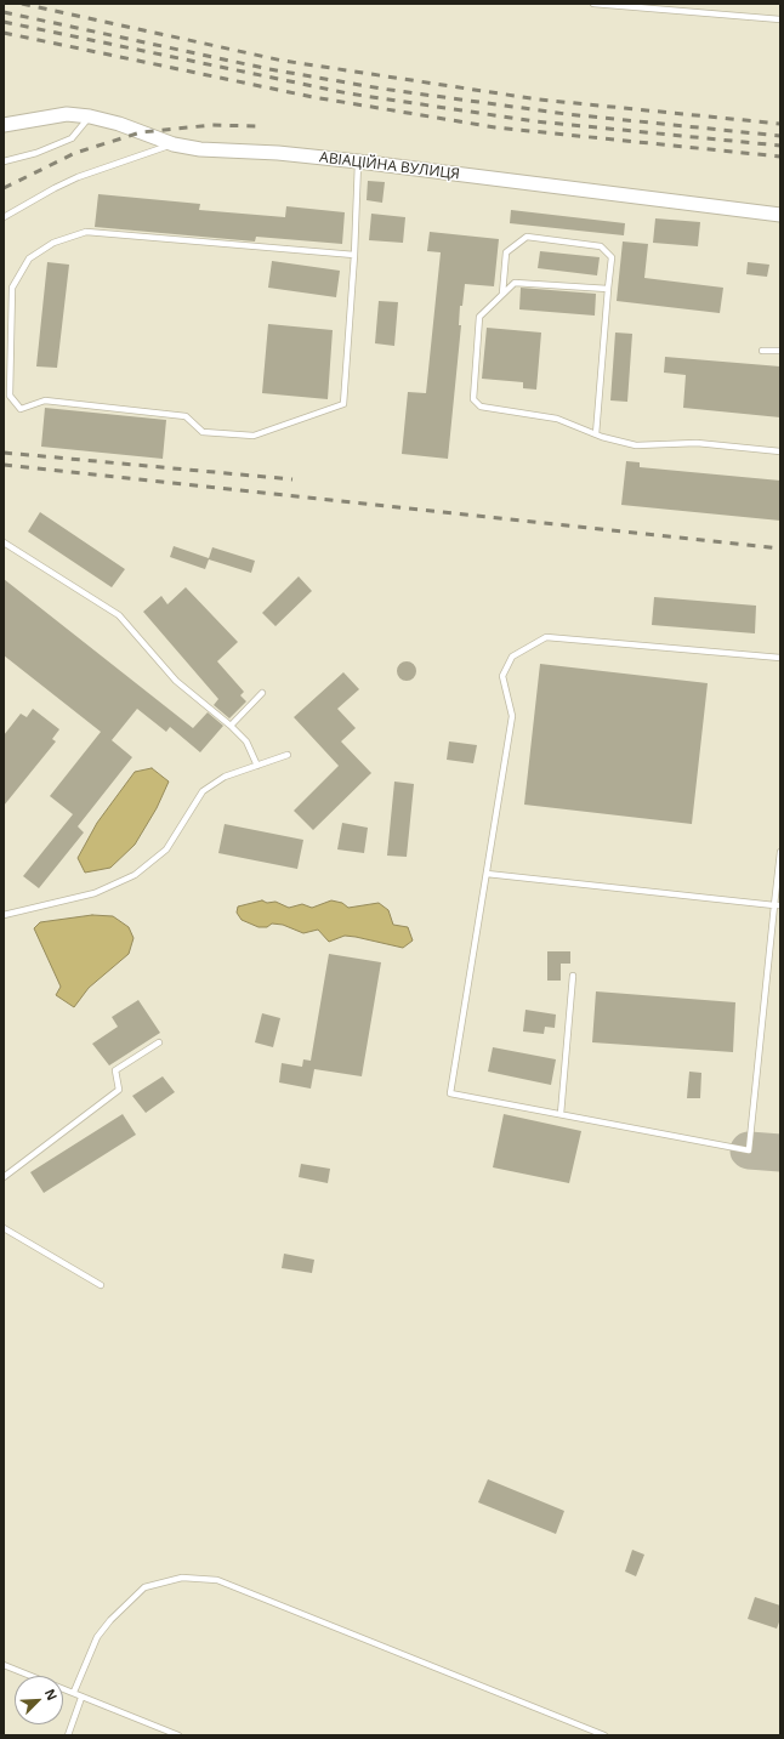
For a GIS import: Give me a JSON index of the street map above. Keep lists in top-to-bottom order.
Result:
{
  "streets": {
    "street": ["АВІАЦІЙНА ВУЛИЦЯ"]
  },
  "north": "top right"
}
